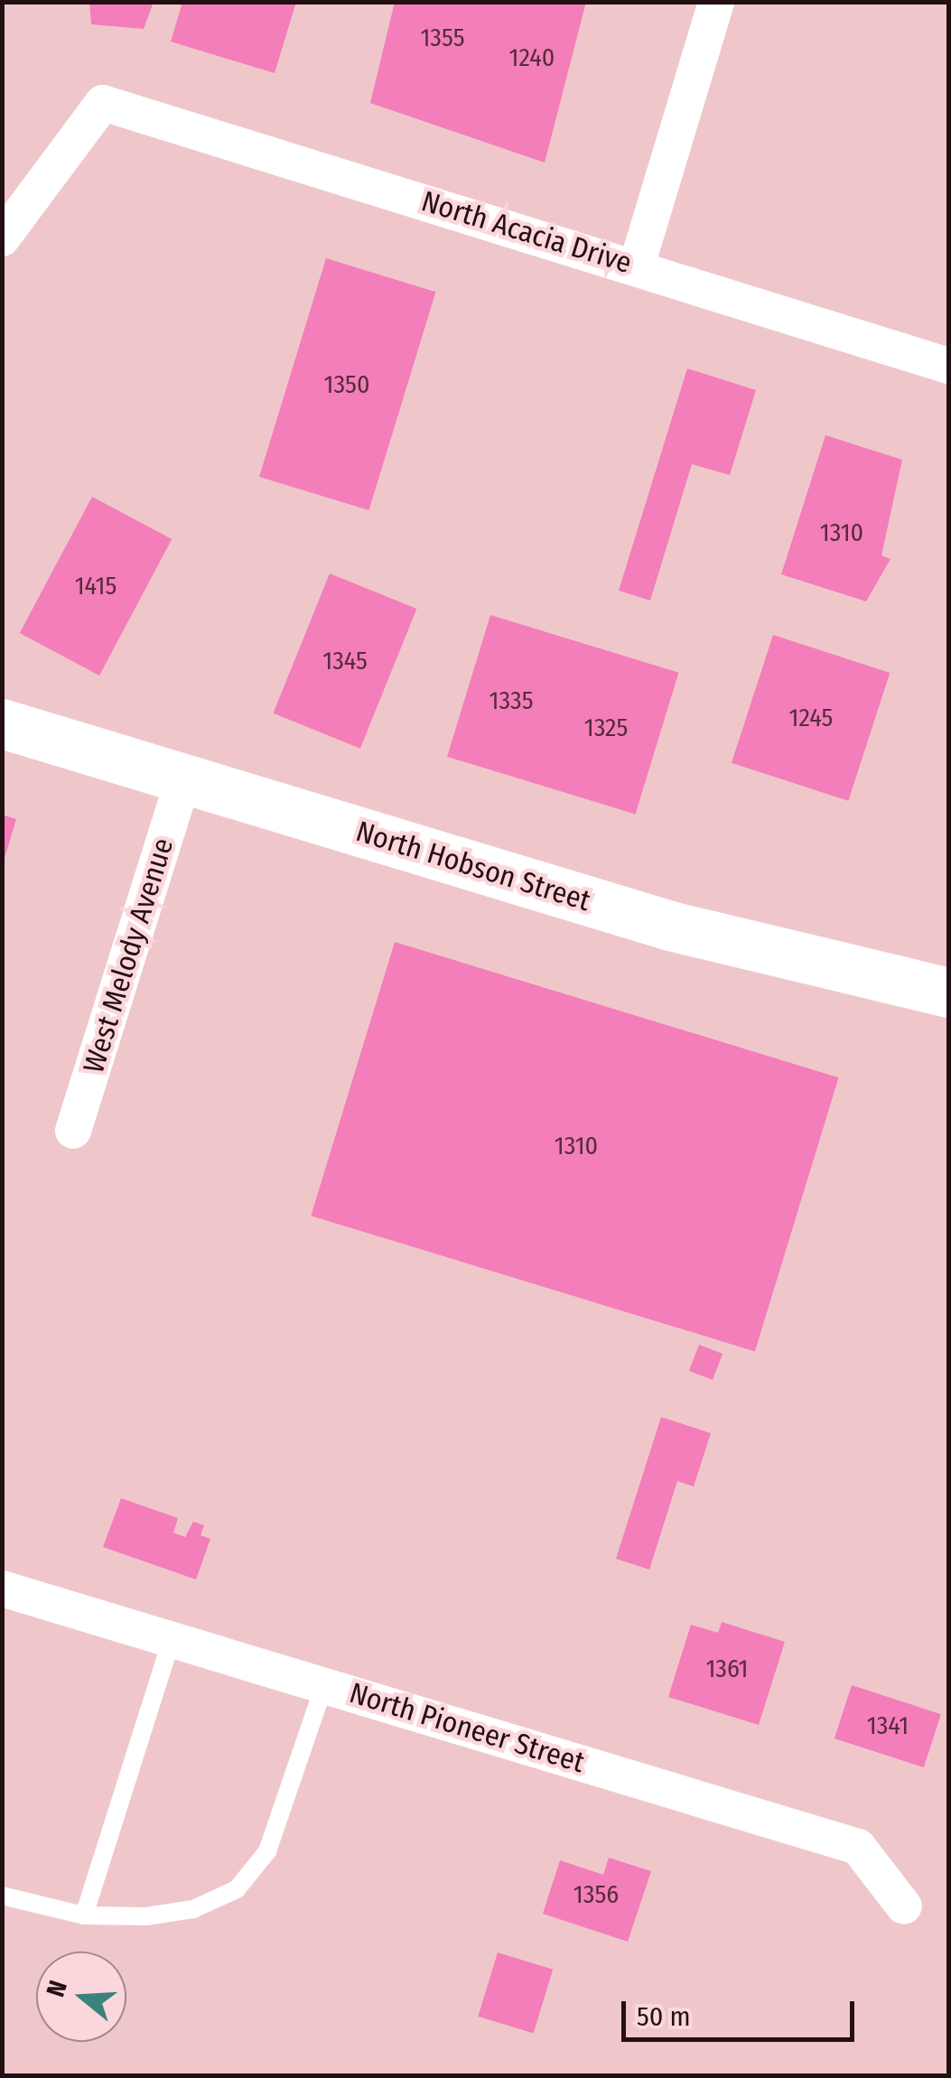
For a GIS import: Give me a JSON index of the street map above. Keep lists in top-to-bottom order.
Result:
{
  "streets": {
    "street": [
      "North Acacia Drive",
      "North Hobson Street",
      "West Melody Avenue",
      "North Pioneer Street"
    ]
  },
  "crossings": [
    ["North Hobson Street", "West Melody Avenue"]
  ],
  "house_numbers": [
    "1355",
    "1240",
    "1350",
    "1310",
    "1415",
    "1345",
    "1335",
    "1245",
    "1325",
    "1310",
    "1361",
    "1341",
    "1356"
  ],
  "scale_bar": "50 m",
  "north": "left"
}
